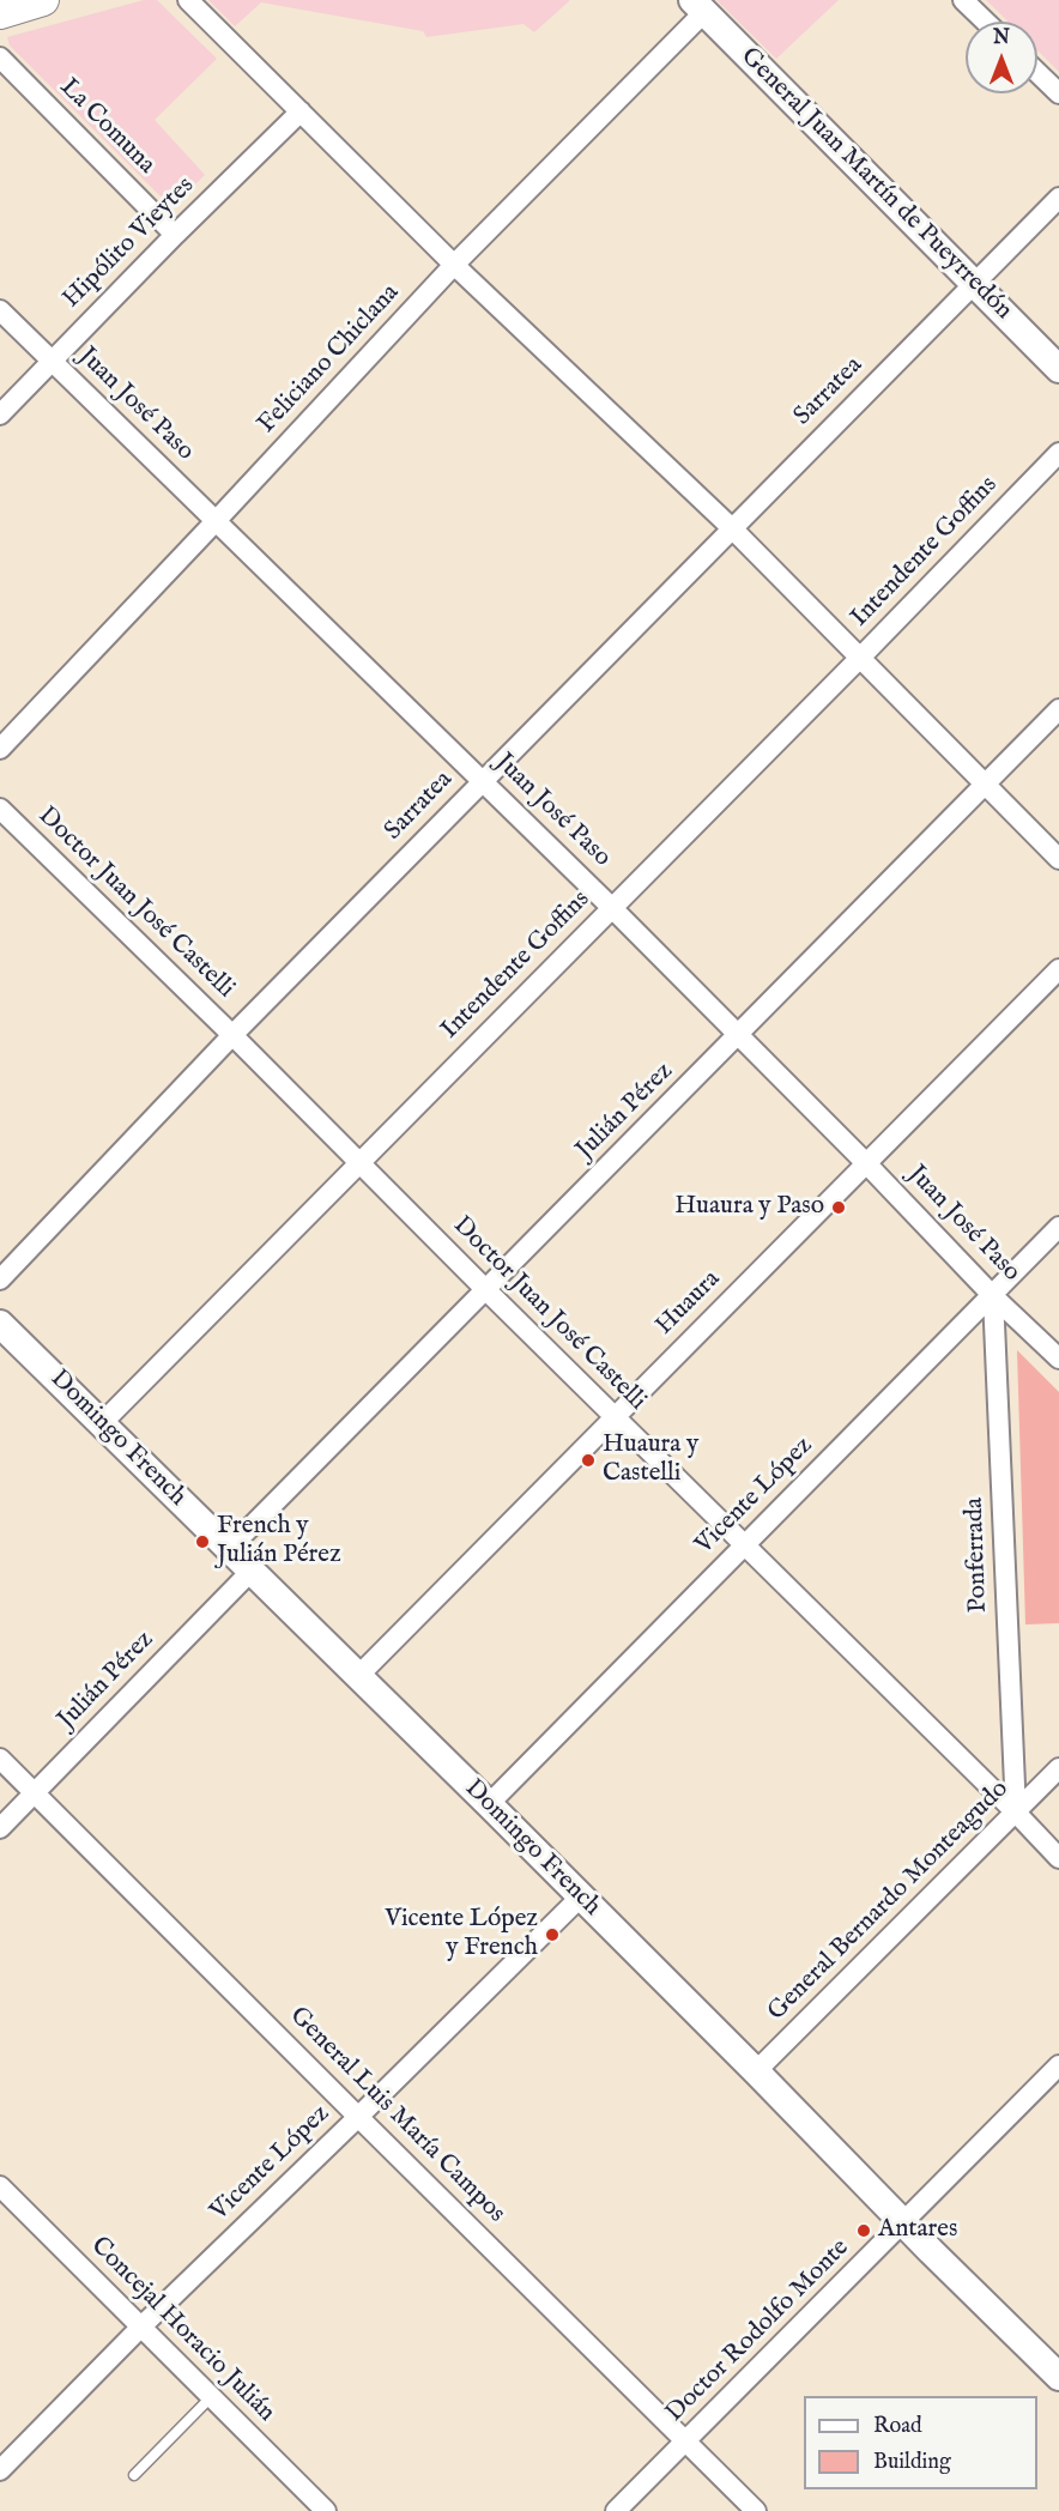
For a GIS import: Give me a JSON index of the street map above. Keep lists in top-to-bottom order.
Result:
{
  "streets": {
    "street": [
      "La Comuna",
      "General Juan Martín de Pueyrredón",
      "Hipólito Vieytes",
      "Feliciano Chiclana",
      "Sarratea",
      "Juan José Paso",
      "Intendente Goffins",
      "Doctor Juan José Castelli",
      "Julián Pérez",
      "Huaura",
      "Domingo French",
      "Vicente López",
      "Ponferrada",
      "General Bernardo Monteagudo",
      "General Luis María Campos",
      "Concejal Horacio Julián",
      "Doctor Rodolfo Monte"
    ]
  },
  "crossings": [
    ["La Comuna", "Hipólito Vieytes"],
    ["General Juan Martín de Pueyrredón", "Feliciano Chiclana"],
    ["General Juan Martín de Pueyrredón", "Sarratea"],
    ["Hipólito Vieytes", "Juan José Paso"],
    ["Feliciano Chiclana", "Juan José Paso"],
    ["Sarratea", "Juan José Paso"],
    ["Sarratea", "Doctor Juan José Castelli"],
    ["Juan José Paso", "Intendente Goffins"],
    ["Juan José Paso", "Julián Pérez"],
    ["Juan José Paso", "Huaura"],
    ["Juan José Paso", "Vicente López"],
    ["Juan José Paso", "Ponferrada"],
    ["Intendente Goffins", "Doctor Juan José Castelli"],
    ["Intendente Goffins", "Domingo French"],
    ["Doctor Juan José Castelli", "Julián Pérez"],
    ["Doctor Juan José Castelli", "Huaura"],
    ["Doctor Juan José Castelli", "Vicente López"],
    ["Doctor Juan José Castelli", "Ponferrada"],
    ["Doctor Juan José Castelli", "General Bernardo Monteagudo"],
    ["Julián Pérez", "Domingo French"],
    ["Julián Pérez", "General Luis María Campos"],
    ["Huaura", "Domingo French"],
    ["Domingo French", "Vicente López"],
    ["Domingo French", "General Bernardo Monteagudo"],
    ["Domingo French", "Doctor Rodolfo Monte"],
    ["Vicente López", "Ponferrada"],
    ["Vicente López", "General Luis María Campos"],
    ["Vicente López", "Concejal Horacio Julián"],
    ["Ponferrada", "General Bernardo Monteagudo"],
    ["General Luis María Campos", "Doctor Rodolfo Monte"]
  ],
  "places": [
    "Huaura y Paso",
    "Huaura y Castelli",
    "French y Julián Pérez",
    "Vicente López y French",
    "Antares"
  ],
  "legend": ["Road", "Building"],
  "north": "top"
}
